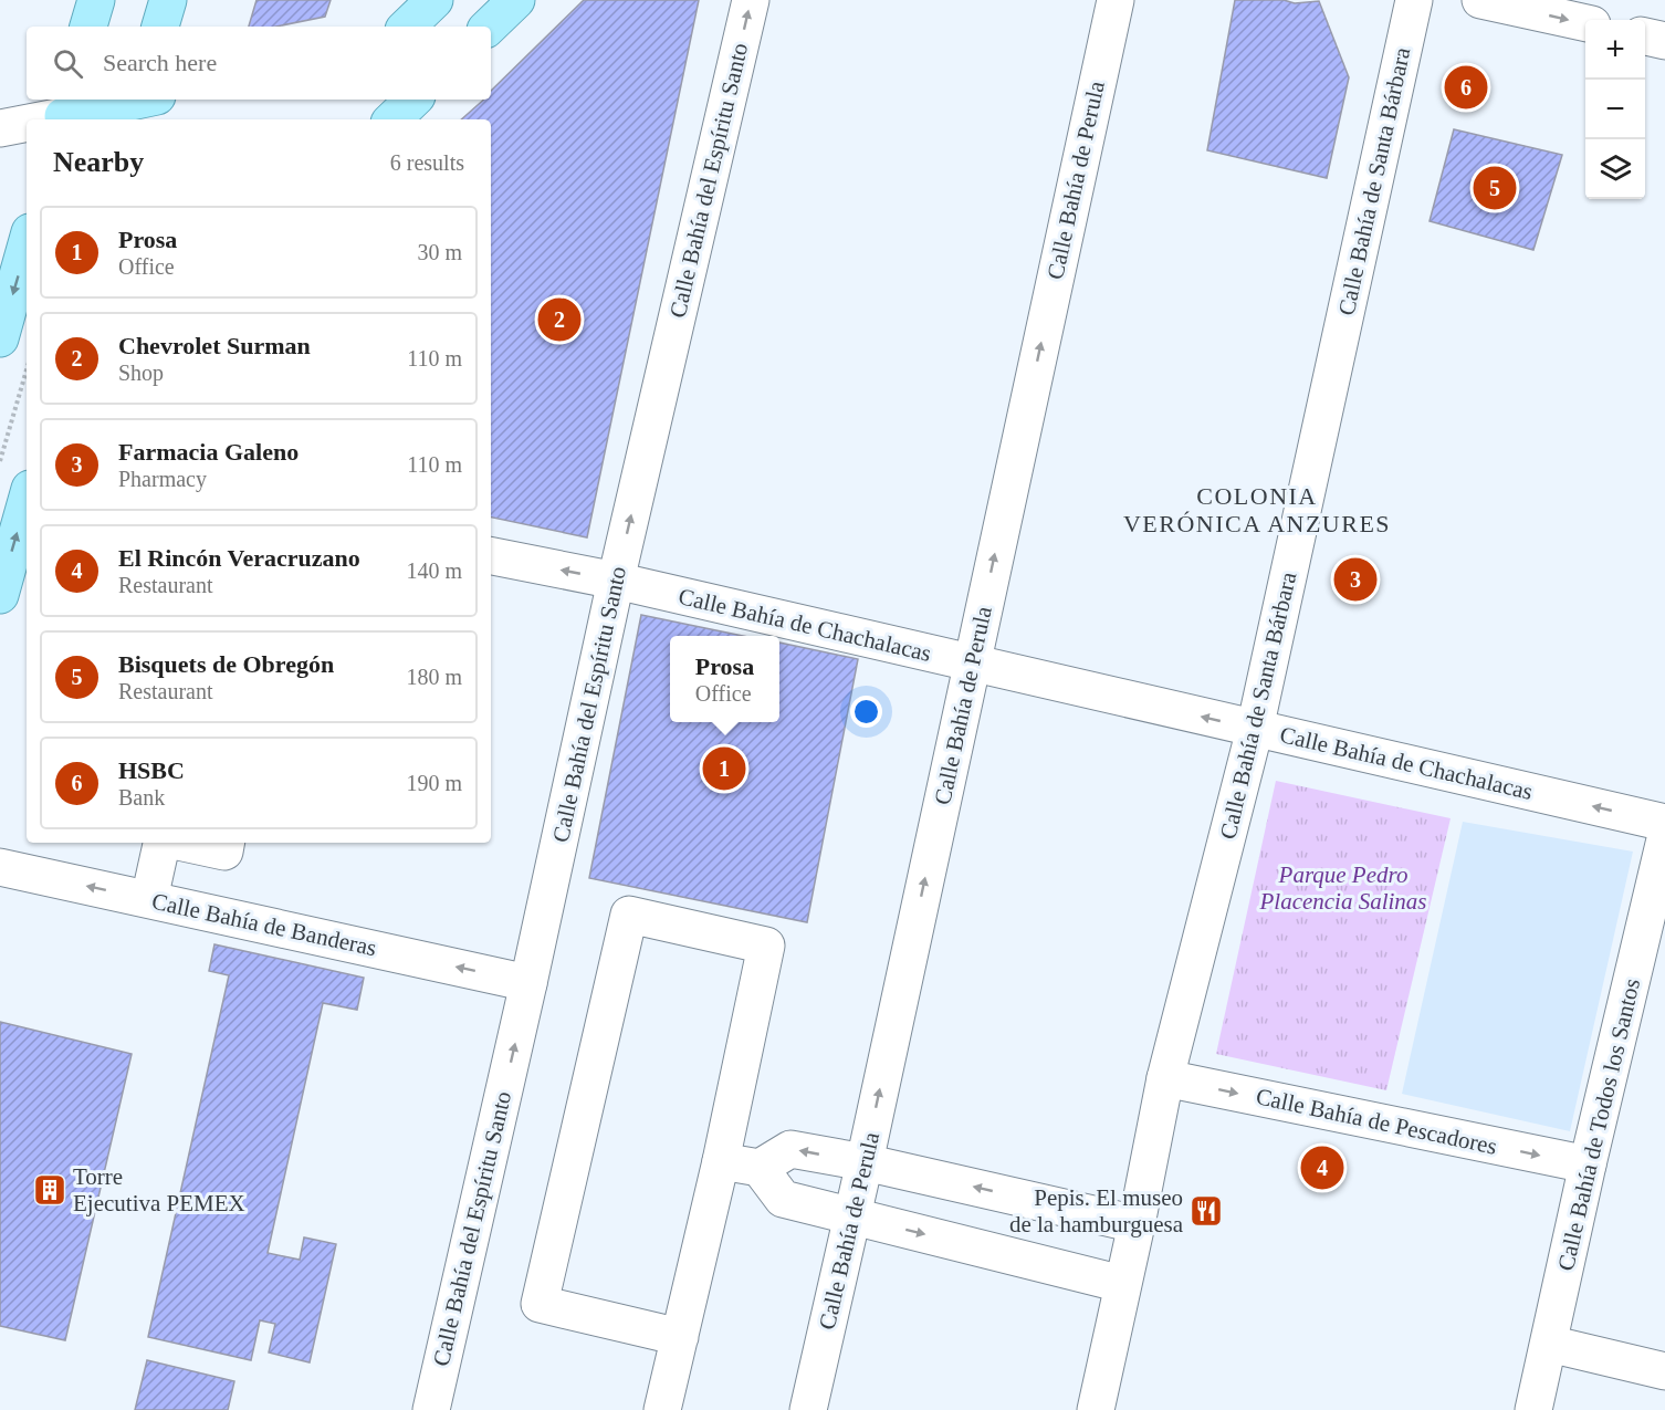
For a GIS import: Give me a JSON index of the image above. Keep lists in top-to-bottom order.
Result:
{
  "streets": {
    "street": [
      "Calle Bahía del Espíritu Santo",
      "Calle Bahía de Perula",
      "Calle Bahía de Santa Bárbara",
      "Calle Bahía de Chachalacas",
      "Calle Bahía de Banderas",
      "Calle Bahía de Pescadores",
      "Calle Bahía de Todos los Santos"
    ]
  },
  "crossings": [
    ["Calle Bahía del Espíritu Santo", "Calle Bahía de Chachalacas"],
    ["Calle Bahía del Espíritu Santo", "Calle Bahía de Banderas"],
    ["Calle Bahía de Perula", "Calle Bahía de Chachalacas"],
    ["Calle Bahía de Santa Bárbara", "Calle Bahía de Chachalacas"],
    ["Calle Bahía de Santa Bárbara", "Calle Bahía de Pescadores"],
    ["Calle Bahía de Pescadores", "Calle Bahía de Todos los Santos"]
  ],
  "one_way": [
    "Calle Bahía del Espíritu Santo",
    "Calle Bahía de Perula",
    "Calle Bahía de Chachalacas",
    "Calle Bahía de Banderas",
    "Calle Bahía de Pescadores"
  ],
  "districts": ["COLONIA VERÓNICA ANZURES"],
  "parks": ["Parque Pedro Placencia Salinas"],
  "places": {
    "building": ["Torre Ejecutiva PEMEX"],
    "restaurant": ["Pepis. El museo de la hamburguesa"]
  },
  "page": {
    "map_buttons": ["+", "−"],
    "search": "Search here",
    "pins": [
      "6",
      "5",
      "2",
      "3",
      "1",
      "4"
    ],
    "heading": ["Nearby", "6 results"],
    "list": [
      {
        "mark": "1",
        "name": "Prosa",
        "note": "Office",
        "value": "30 m"
      },
      {
        "mark": "2",
        "name": "Chevrolet Surman",
        "note": "Shop",
        "value": "110 m"
      },
      {
        "mark": "3",
        "name": "Farmacia Galeno",
        "note": "Pharmacy",
        "value": "110 m"
      },
      {
        "mark": "4",
        "name": "El Rincón Veracruzano",
        "note": "Restaurant",
        "value": "140 m"
      },
      {
        "mark": "5",
        "name": "Bisquets de Obregón",
        "note": "Restaurant",
        "value": "180 m"
      },
      {
        "mark": "6",
        "name": "HSBC",
        "note": "Bank",
        "value": "190 m"
      }
    ],
    "popup": ["Prosa", "Office"]
  }
}
